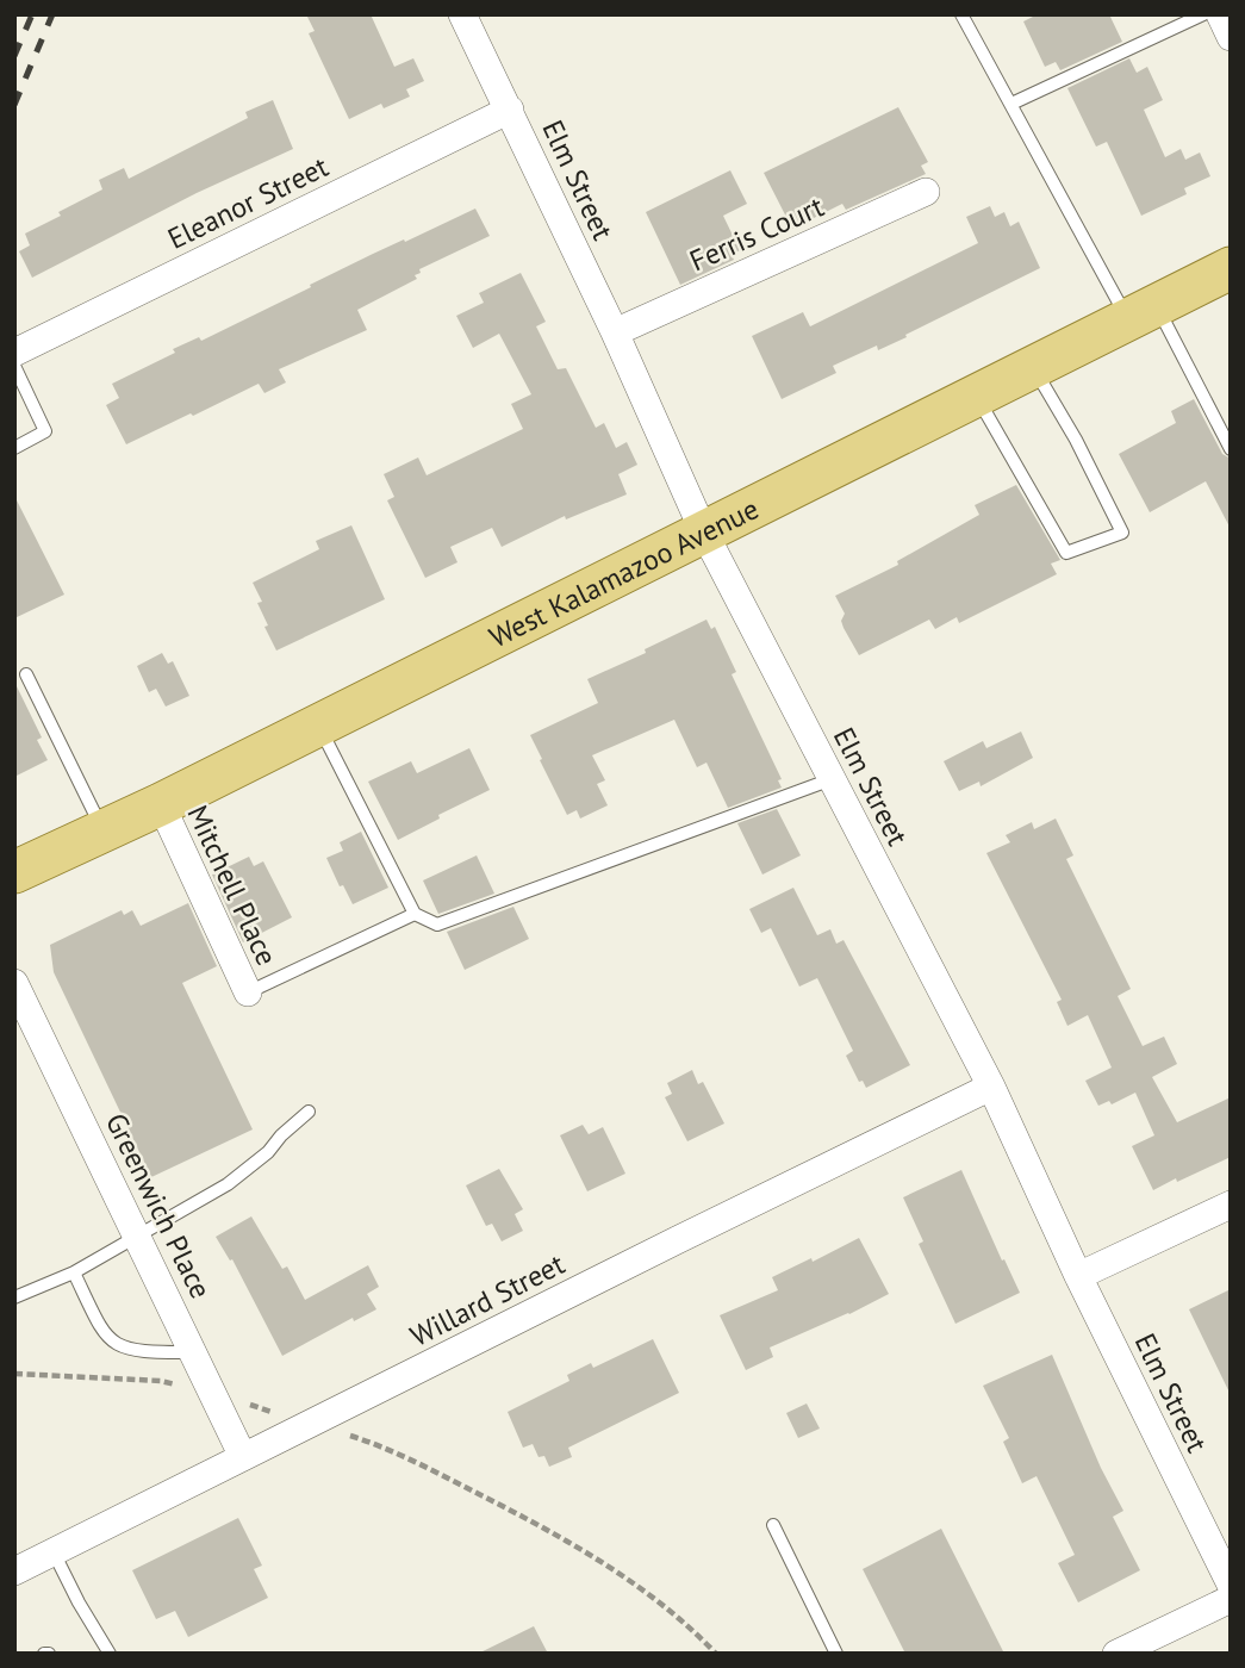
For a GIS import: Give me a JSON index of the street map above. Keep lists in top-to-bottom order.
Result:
{
  "streets": {
    "main road": ["West Kalamazoo Avenue"],
    "street": [
      "Elm Street",
      "Eleanor Street",
      "Ferris Court",
      "Mitchell Place",
      "Greenwich Place",
      "Willard Street"
    ]
  },
  "crossings": [
    ["Elm Street", "Eleanor Street"],
    ["Elm Street", "Ferris Court"],
    ["Elm Street", "West Kalamazoo Avenue"],
    ["Elm Street", "Willard Street"],
    ["West Kalamazoo Avenue", "Mitchell Place"],
    ["Greenwich Place", "Willard Street"]
  ]
}
